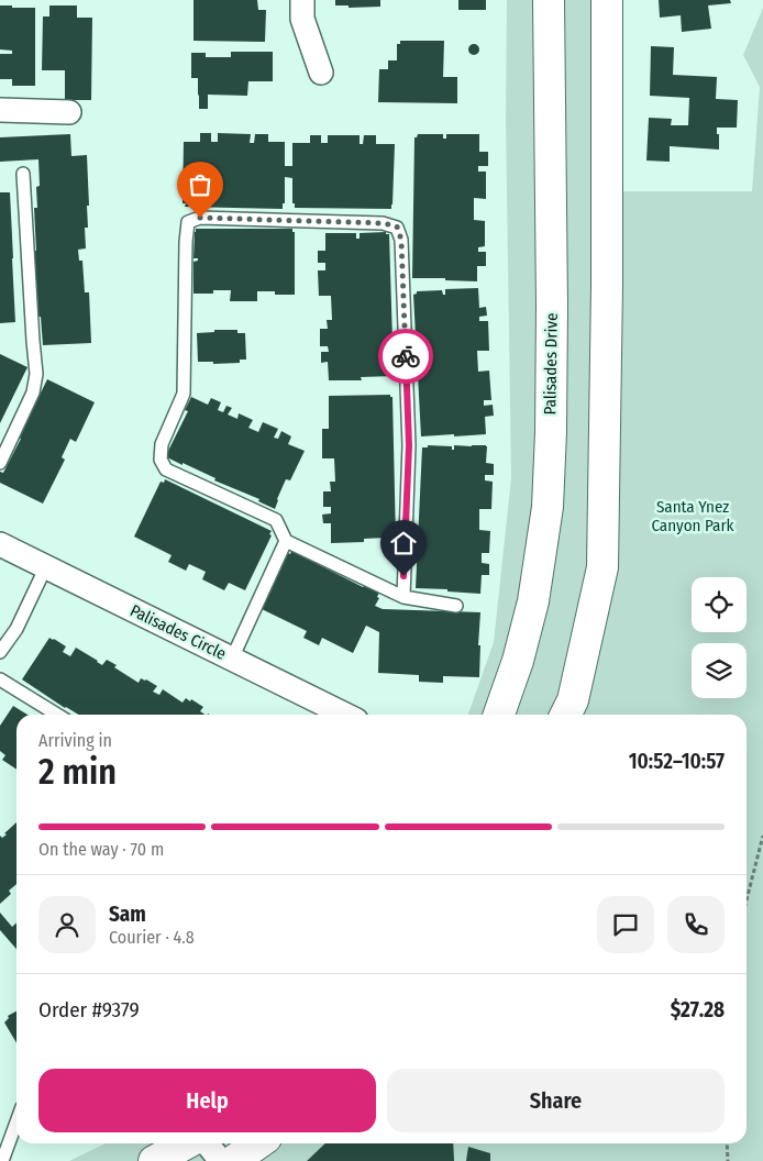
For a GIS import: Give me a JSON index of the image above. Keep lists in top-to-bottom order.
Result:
{
  "streets": {
    "street": ["Palisades Drive", "Palisades Circle"]
  },
  "parks": ["Santa Ynez Canyon Park"],
  "page": {
    "heading": ["2 min", "Arriving in", "10:52–10:57"],
    "panel": [
      "Sam",
      "Courier · 4.8",
      "Order #9379",
      "$27.28"
    ],
    "bar": "On the way · 70 m",
    "buttons": ["Help", "Share"]
  }
}
